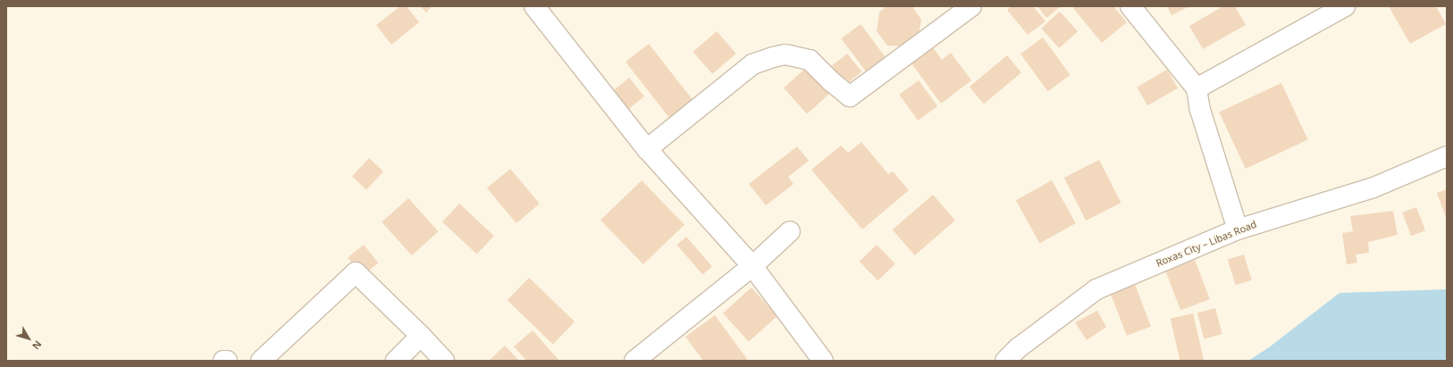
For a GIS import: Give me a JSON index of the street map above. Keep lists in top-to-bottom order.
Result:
{
  "streets": {
    "street": ["Roxas City – Libas Road"]
  },
  "north": "bottom right"
}
